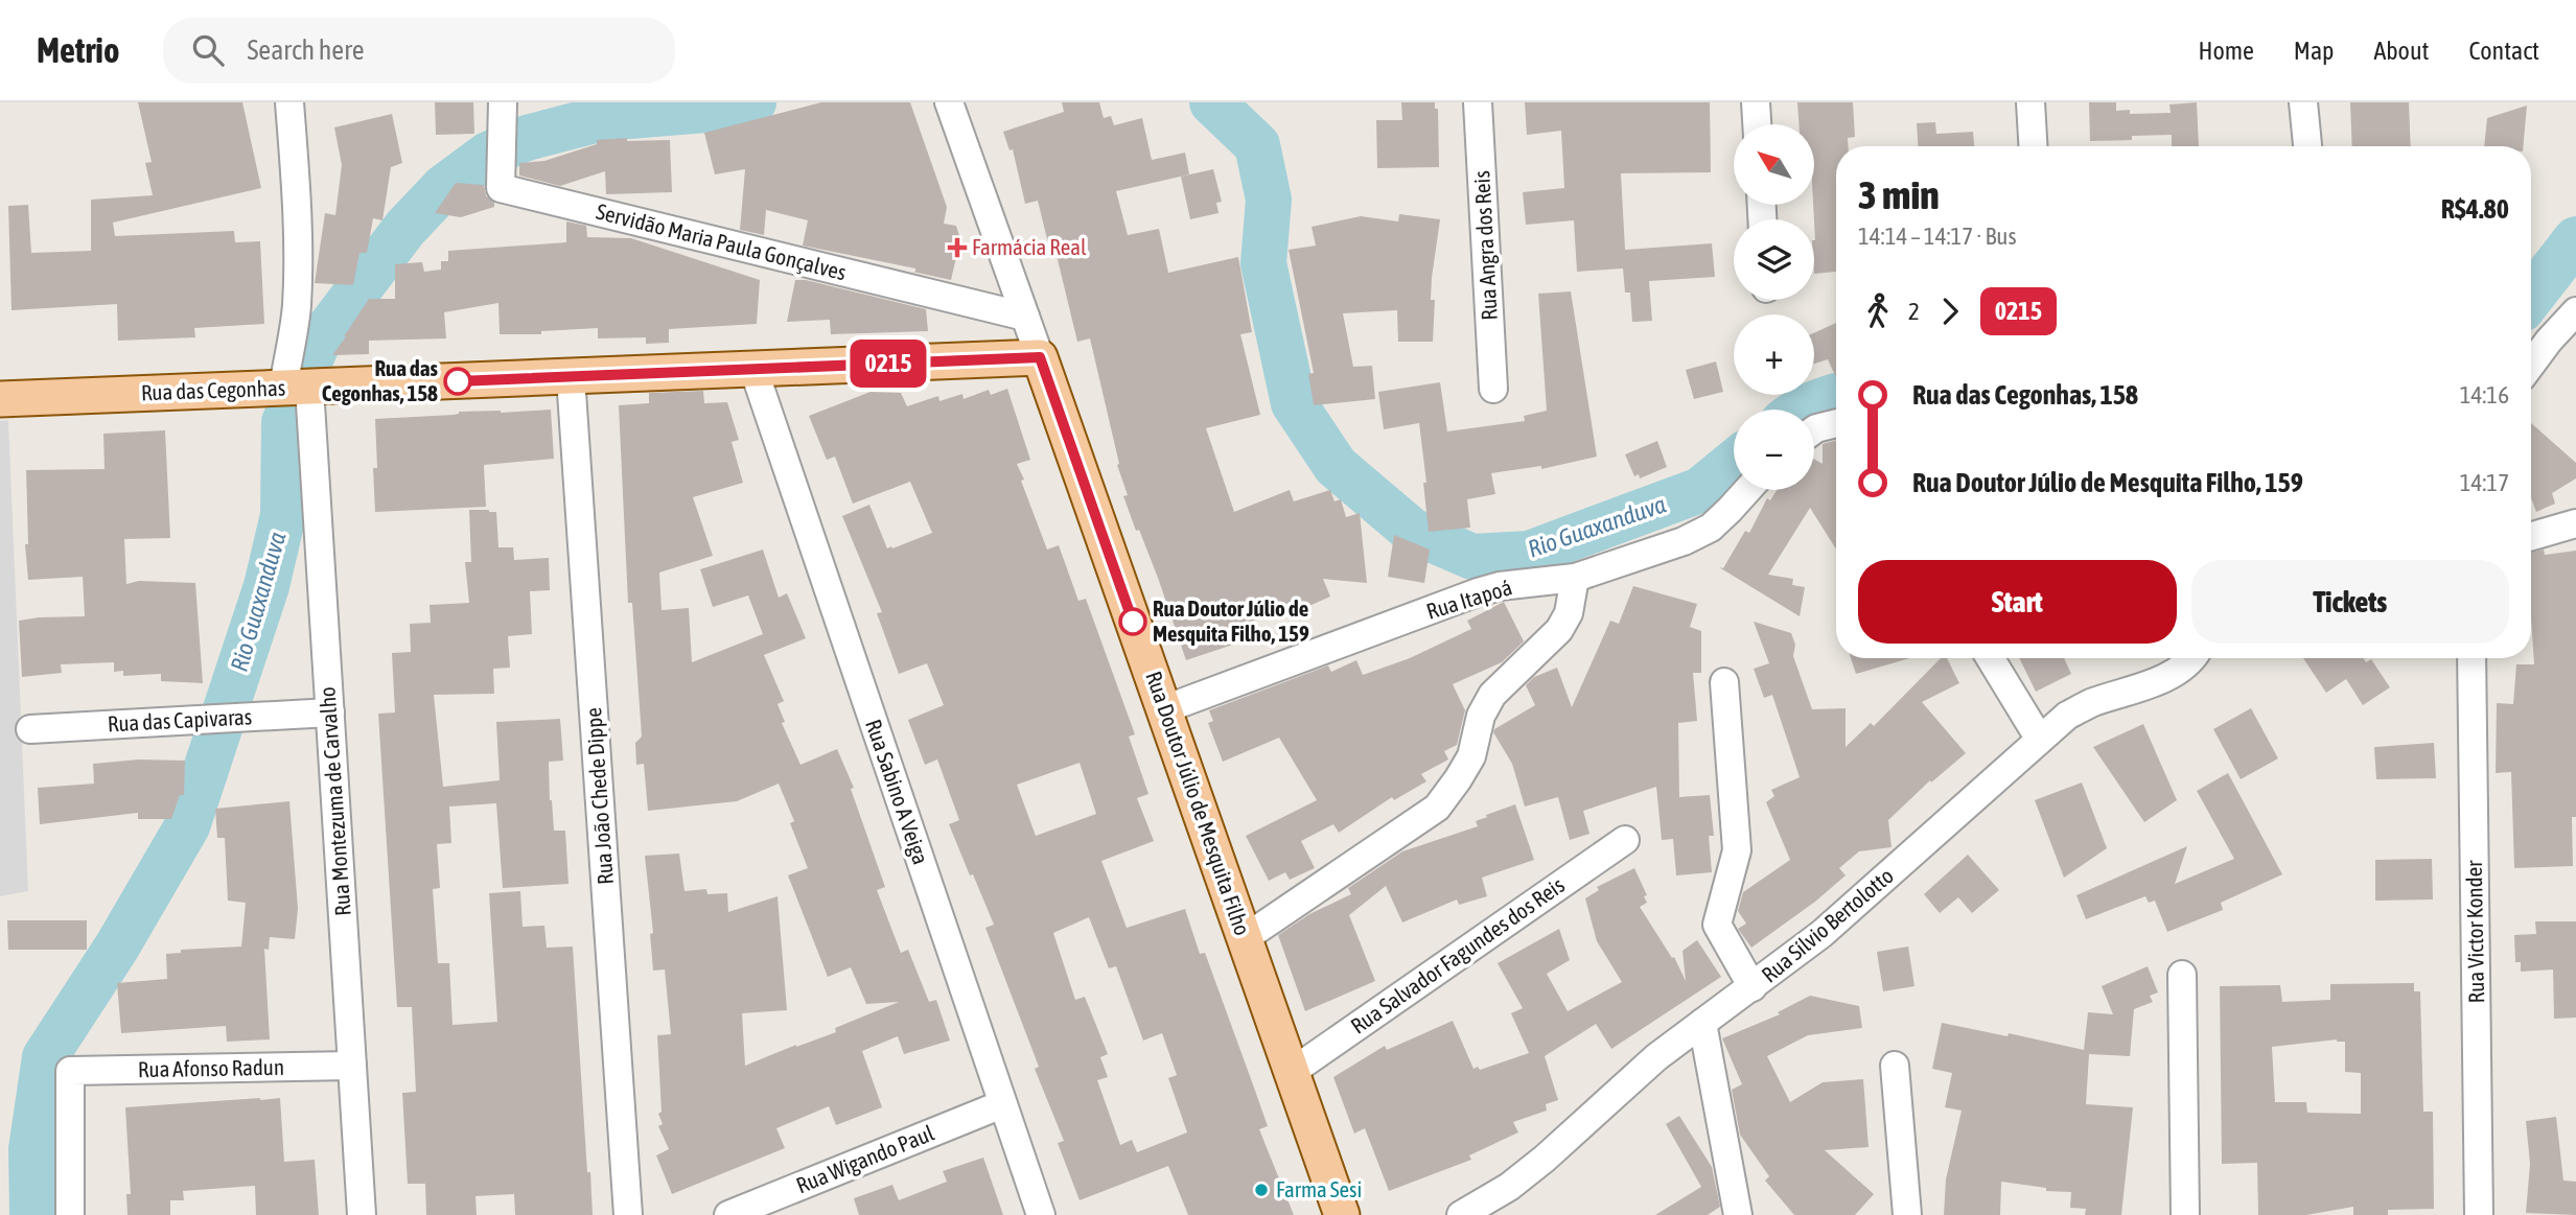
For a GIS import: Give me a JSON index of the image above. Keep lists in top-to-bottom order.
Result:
{
  "streets": {
    "main road": ["Rua das Cegonhas", "Rua Doutor Júlio de Mesquita Filho"],
    "street": [
      "Servidão Maria Paula Gonçalves",
      "Rua Angra dos Reis",
      "Rua Itapoá",
      "Rua das Capivaras",
      "Rua Sabino A Veiga",
      "Rua João Chede Dippe",
      "Rua Montezuma de Carvalho",
      "Rua Sílvio Bertolotto",
      "Rua Victor Konder",
      "Rua Salvador Fagundes dos Reis",
      "Rua Afonso Radun",
      "Rua Wigando Paul"
    ]
  },
  "crossings": [
    ["Servidão Maria Paula Gonçalves", "Rua Doutor Júlio de Mesquita Filho"],
    ["Rua das Cegonhas", "Rua Sabino A Veiga"],
    ["Rua das Cegonhas", "Rua João Chede Dippe"],
    ["Rua das Cegonhas", "Rua Montezuma de Carvalho"],
    ["Rua das Cegonhas", "Rua Doutor Júlio de Mesquita Filho"],
    ["Rua Itapoá", "Rua Doutor Júlio de Mesquita Filho"],
    ["Rua das Capivaras", "Rua Montezuma de Carvalho"],
    ["Rua Sabino A Veiga", "Rua Wigando Paul"],
    ["Rua Montezuma de Carvalho", "Rua Afonso Radun"],
    ["Rua Doutor Júlio de Mesquita Filho", "Rua Salvador Fagundes dos Reis"]
  ],
  "water": ["Rio Guaxanduva"],
  "places": {
    "health": ["Farmácia Real"],
    "other": ["Rua das Cegonhas, 158", "Rua Doutor Júlio de Mesquita Filho, 159", "Farma Sesi"]
  },
  "lines": ["bus line 0215"],
  "north": "top left",
  "page": {
    "header": "Metrio",
    "search": "Search here",
    "nav": [
      "Home",
      "Map",
      "About",
      "Contact"
    ],
    "on_map": "0215",
    "map_buttons": ["+", "−"],
    "heading": ["3 min", "14:14 – 14:17 · Bus", "R$4.80"],
    "legs": ["2", "0215"],
    "list": [
      {
        "name": "Rua das Cegonhas, 158",
        "value": "14:16"
      },
      {
        "name": "Rua Doutor Júlio de Mesquita Filho, 159",
        "value": "14:17"
      }
    ],
    "buttons": ["Start", "Tickets"]
  }
}
